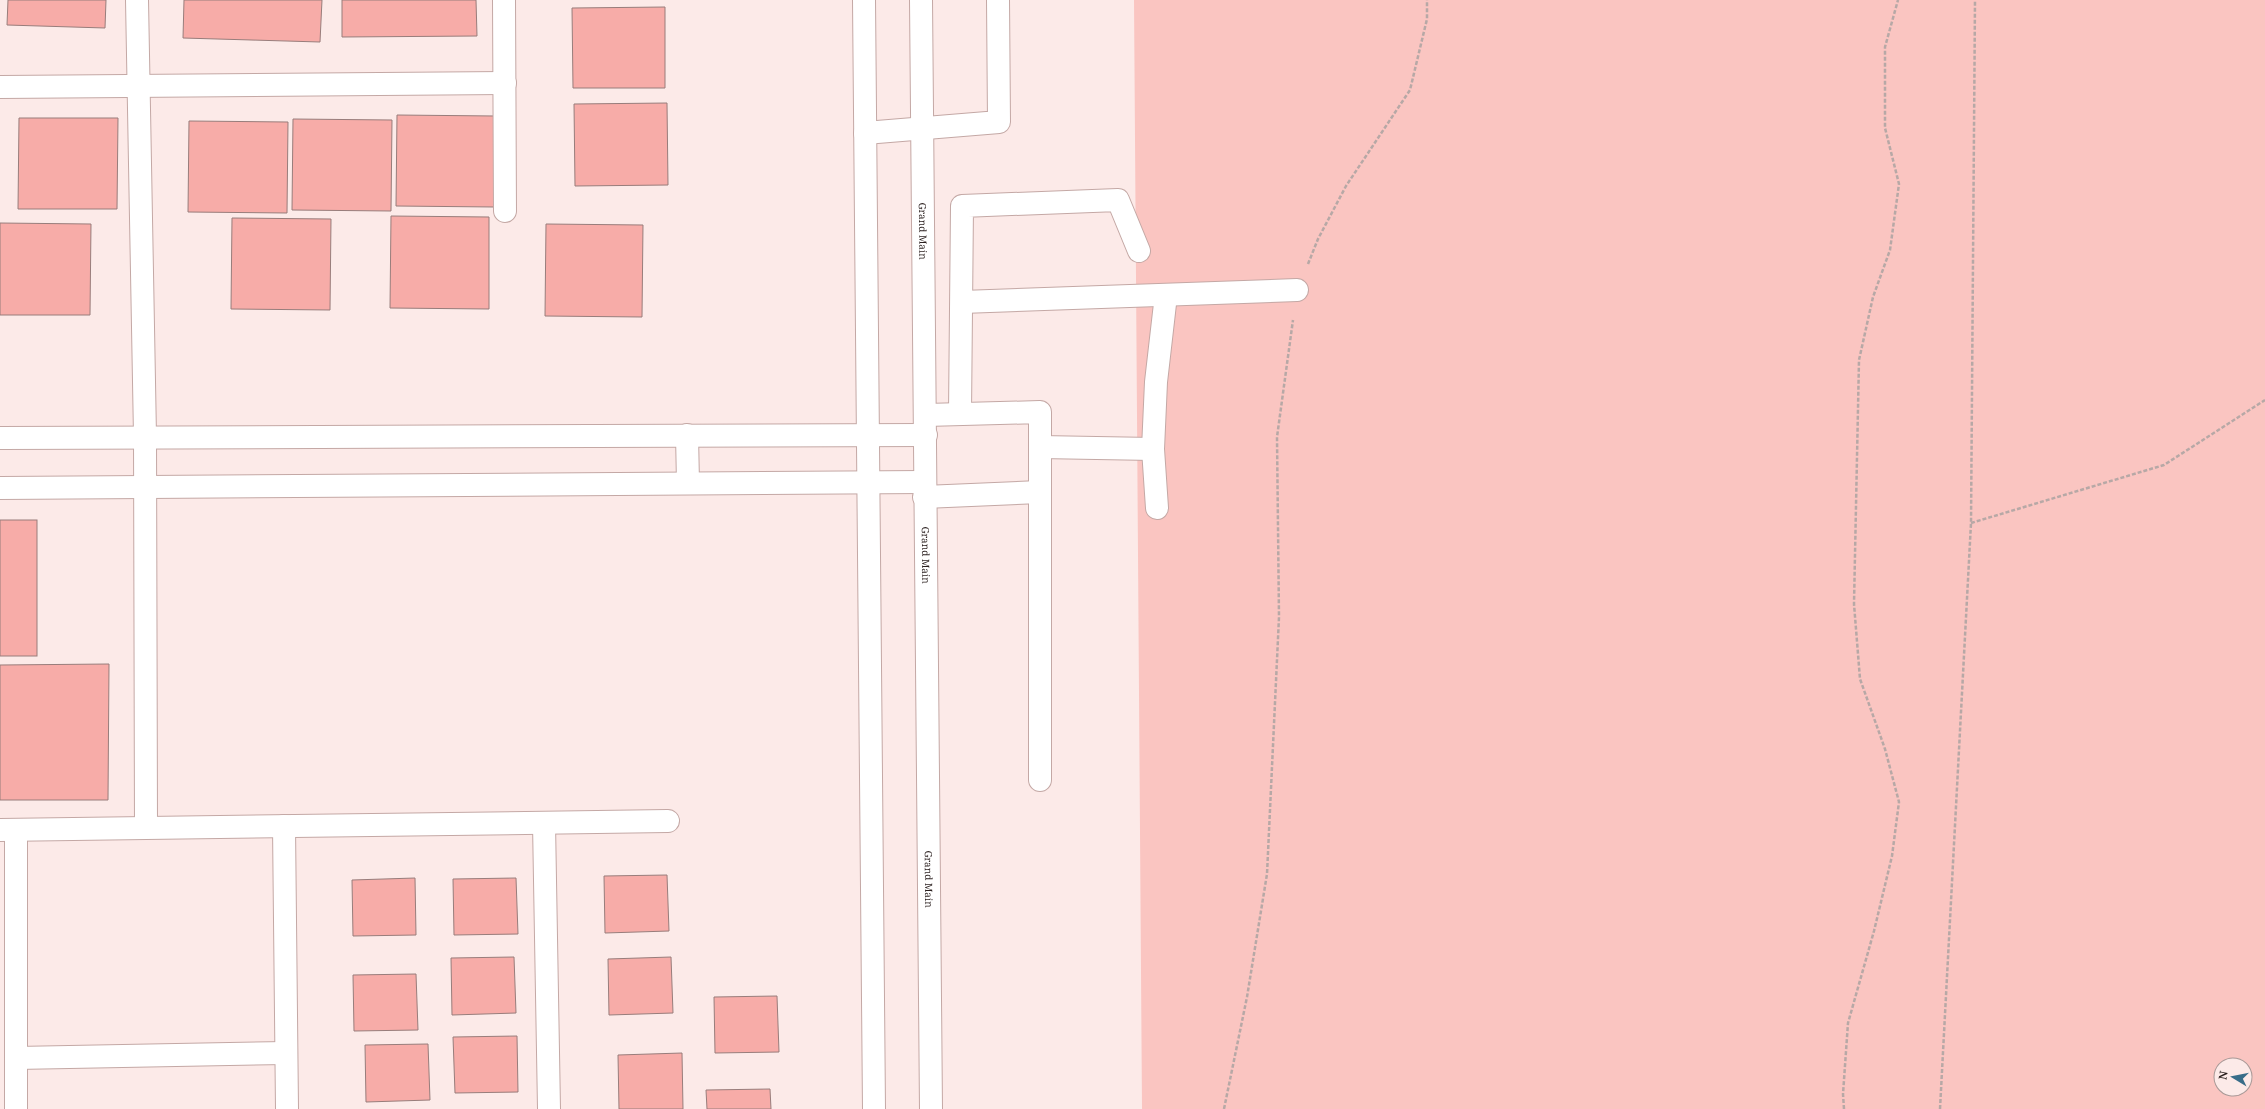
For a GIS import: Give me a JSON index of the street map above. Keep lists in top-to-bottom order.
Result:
{
  "streets": {
    "street": ["Grand Main"]
  },
  "north": "left"
}
